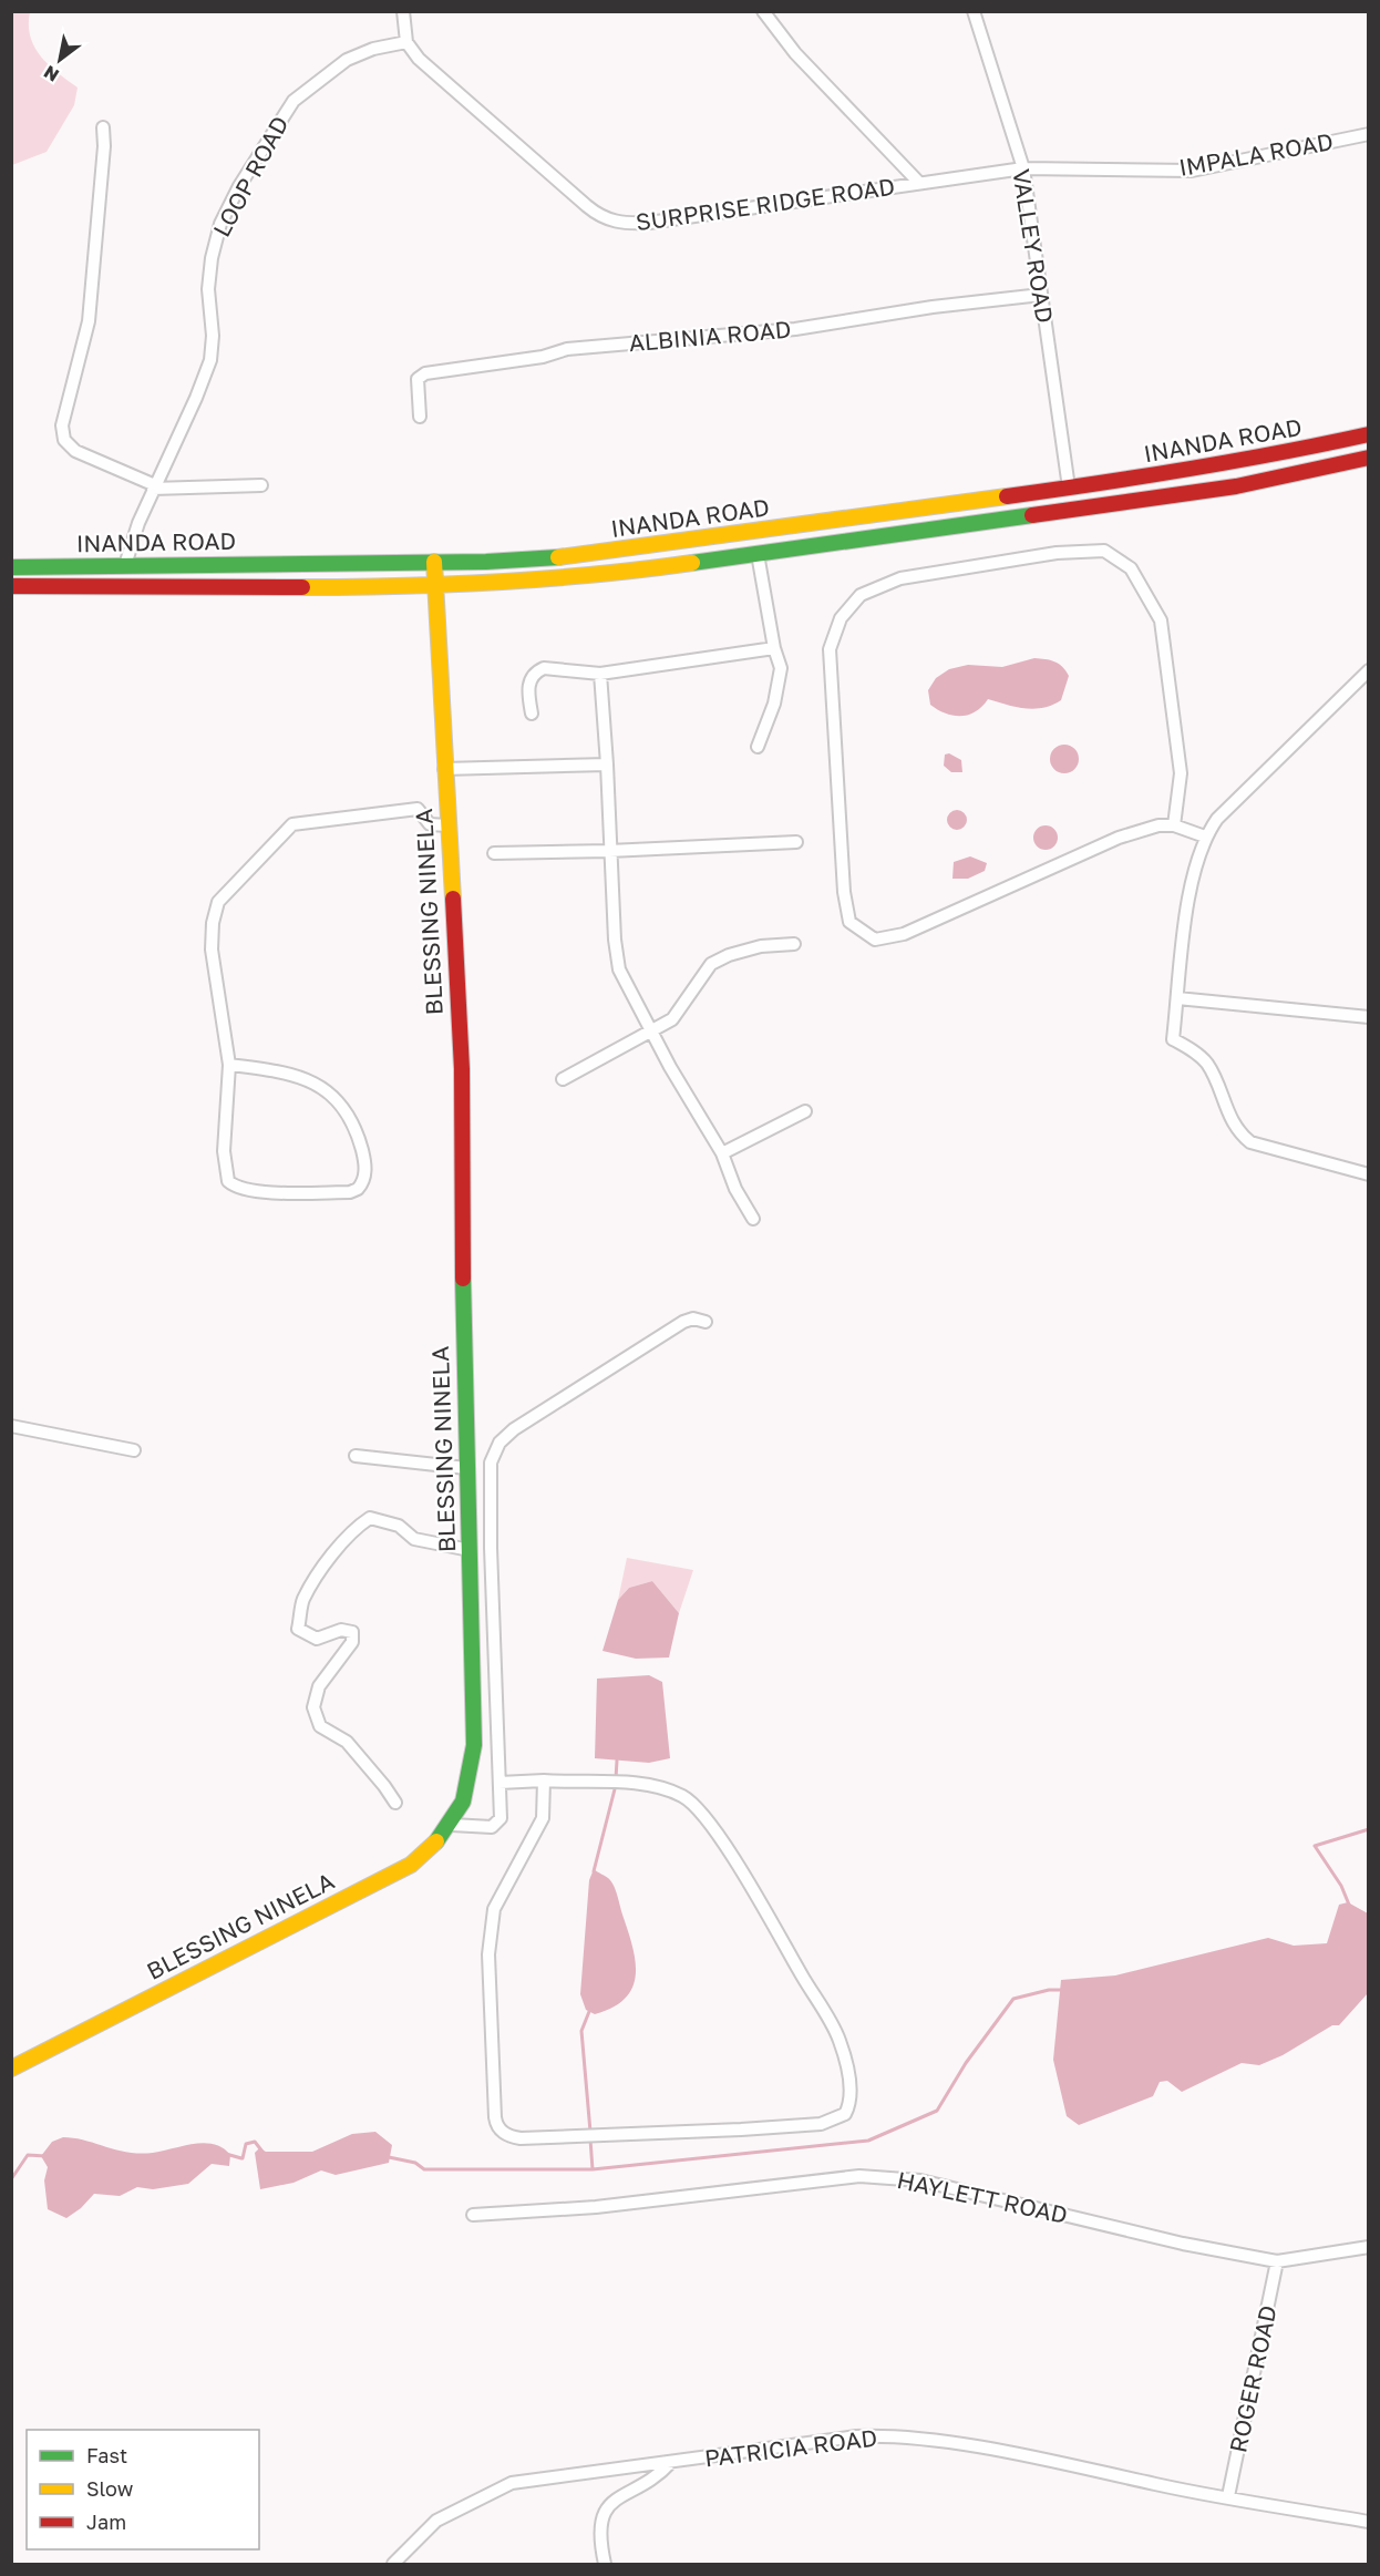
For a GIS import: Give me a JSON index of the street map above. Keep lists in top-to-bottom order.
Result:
{
  "streets": {
    "main road": ["INANDA ROAD", "BLESSING NINELA"],
    "street": [
      "IMPALA ROAD",
      "LOOP ROAD",
      "SURPRISE RIDGE ROAD",
      "VALLEY ROAD",
      "ALBINIA ROAD",
      "HAYLETT ROAD",
      "ROGER ROAD",
      "PATRICIA ROAD"
    ]
  },
  "crossings": [
    ["IMPALA ROAD", "SURPRISE RIDGE ROAD"],
    ["IMPALA ROAD", "VALLEY ROAD"],
    ["LOOP ROAD", "SURPRISE RIDGE ROAD"],
    ["LOOP ROAD", "INANDA ROAD"],
    ["SURPRISE RIDGE ROAD", "VALLEY ROAD"],
    ["VALLEY ROAD", "ALBINIA ROAD"],
    ["VALLEY ROAD", "INANDA ROAD"],
    ["INANDA ROAD", "BLESSING NINELA"],
    ["HAYLETT ROAD", "ROGER ROAD"],
    ["ROGER ROAD", "PATRICIA ROAD"]
  ],
  "legend": ["Fast", "Slow", "Jam"],
  "north": "bottom left"
}
